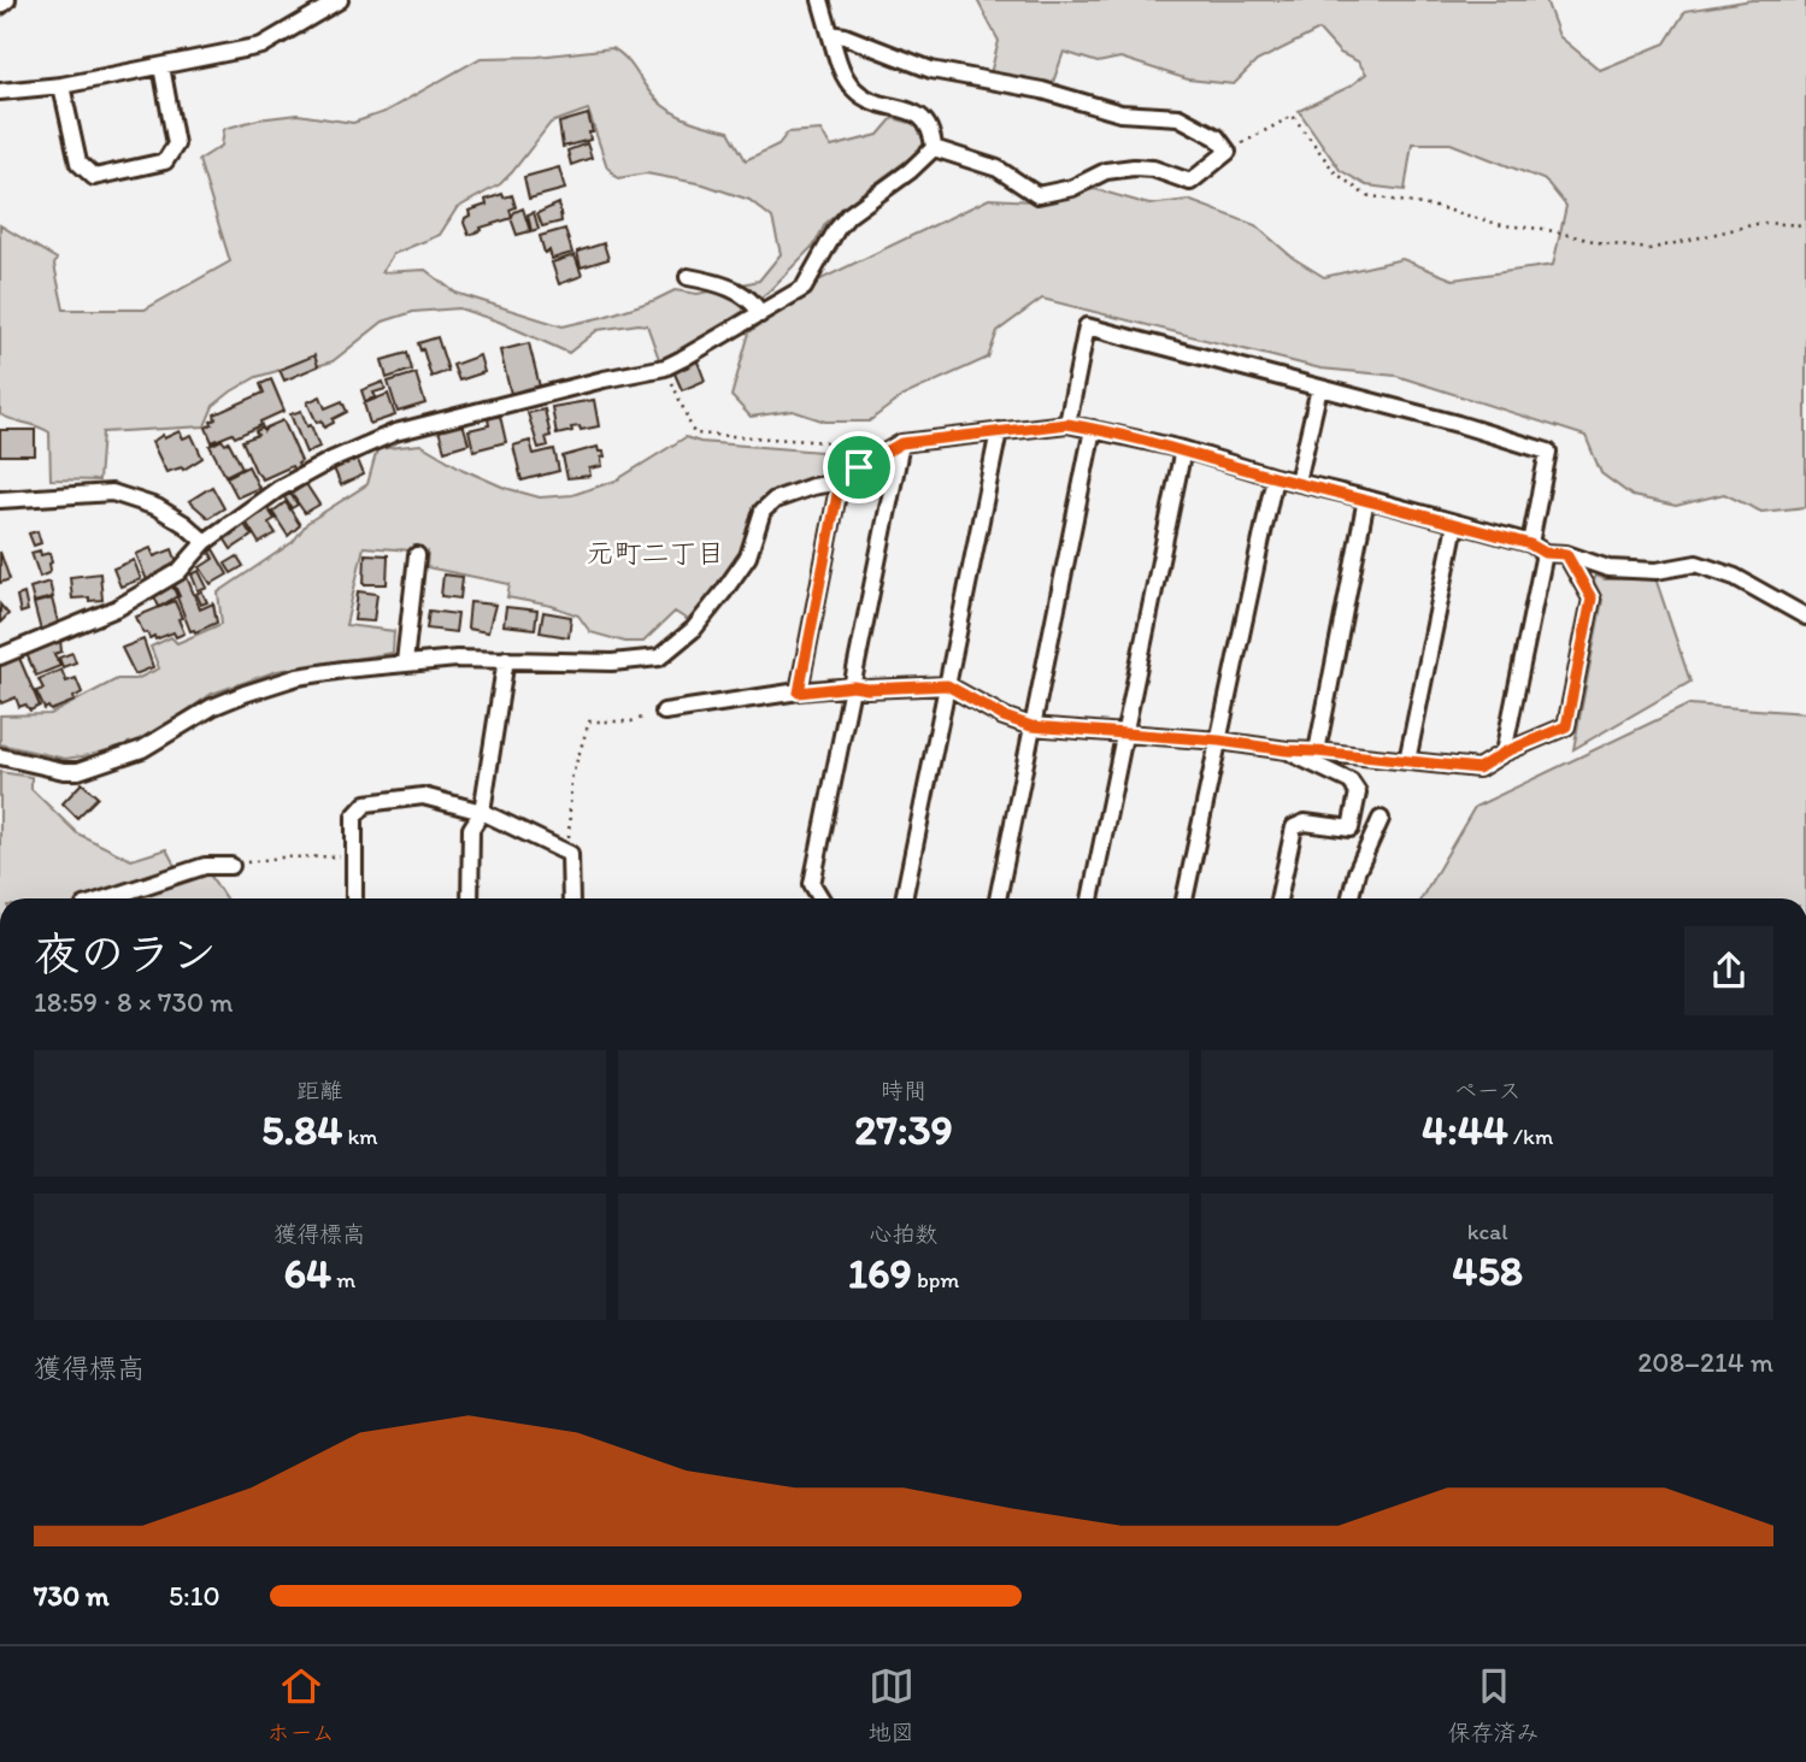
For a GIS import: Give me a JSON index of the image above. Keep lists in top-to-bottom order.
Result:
{
  "districts": ["元町二丁目"],
  "page": {
    "heading": ["夜のラン", "18:59 · 8 × 730 m"],
    "stats": [
      ["距離", "5.84 km"],
      ["時間", "27:39"],
      ["ペース", "4:44 /km"],
      ["獲得標高", "64 m"],
      ["心拍数", "169 bpm"],
      ["kcal", "458"]
    ],
    "chart": ["獲得標高", "208–214 m"],
    "list": [
      {
        "name": "730 m",
        "note": "5:10"
      }
    ],
    "tabs": ["ホーム", "地図", "保存済み"]
  }
}
